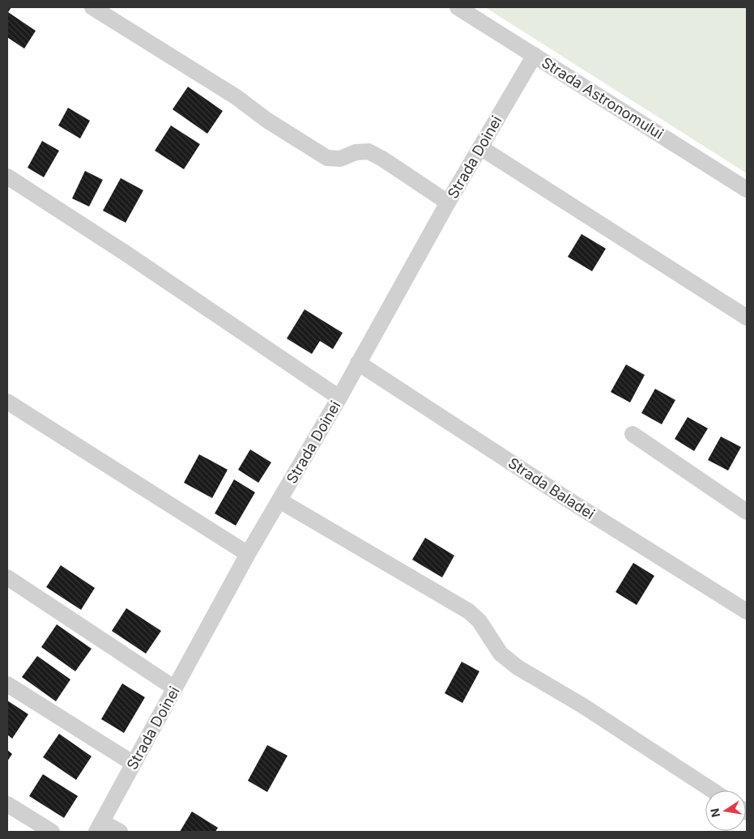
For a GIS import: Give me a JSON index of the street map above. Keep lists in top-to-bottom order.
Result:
{
  "streets": {
    "street": ["Strada Astronomului", "Strada Doinei", "Strada Baladei"]
  },
  "crossings": [
    ["Strada Astronomului", "Strada Doinei"],
    ["Strada Doinei", "Strada Baladei"]
  ],
  "north": "left"
}
